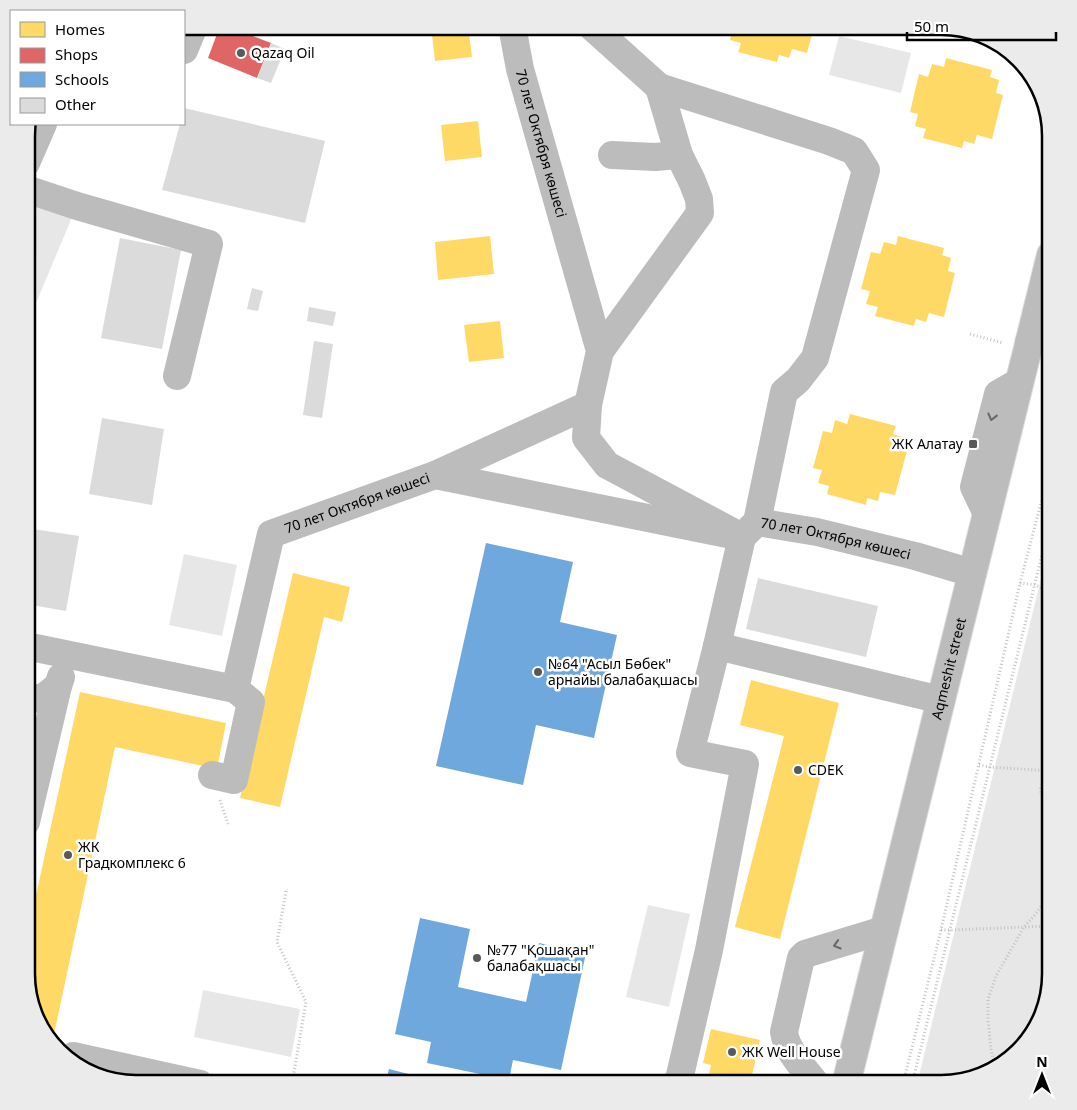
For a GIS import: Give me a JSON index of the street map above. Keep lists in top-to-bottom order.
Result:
{
  "streets": {
    "street": ["70 лет Октября көшесі", "Aqmeshit street"]
  },
  "crossings": [
    ["70 лет Октября көшесі", "Aqmeshit street"]
  ],
  "places": {
    "other": [
      "Qazaq Oil",
      "№64 \"Асыл Бөбек\" арнайы балабақшасы",
      "CDEK",
      "ЖК Градкомплекс 6",
      "№77 \"Қошақан\" балабақшасы",
      "ЖК Well House"
    ],
    "transit": ["ЖК Алатау"]
  },
  "legend": [
    "Homes",
    "Shops",
    "Schools",
    "Other"
  ],
  "scale_bar": "50 m",
  "north": "top"
}
